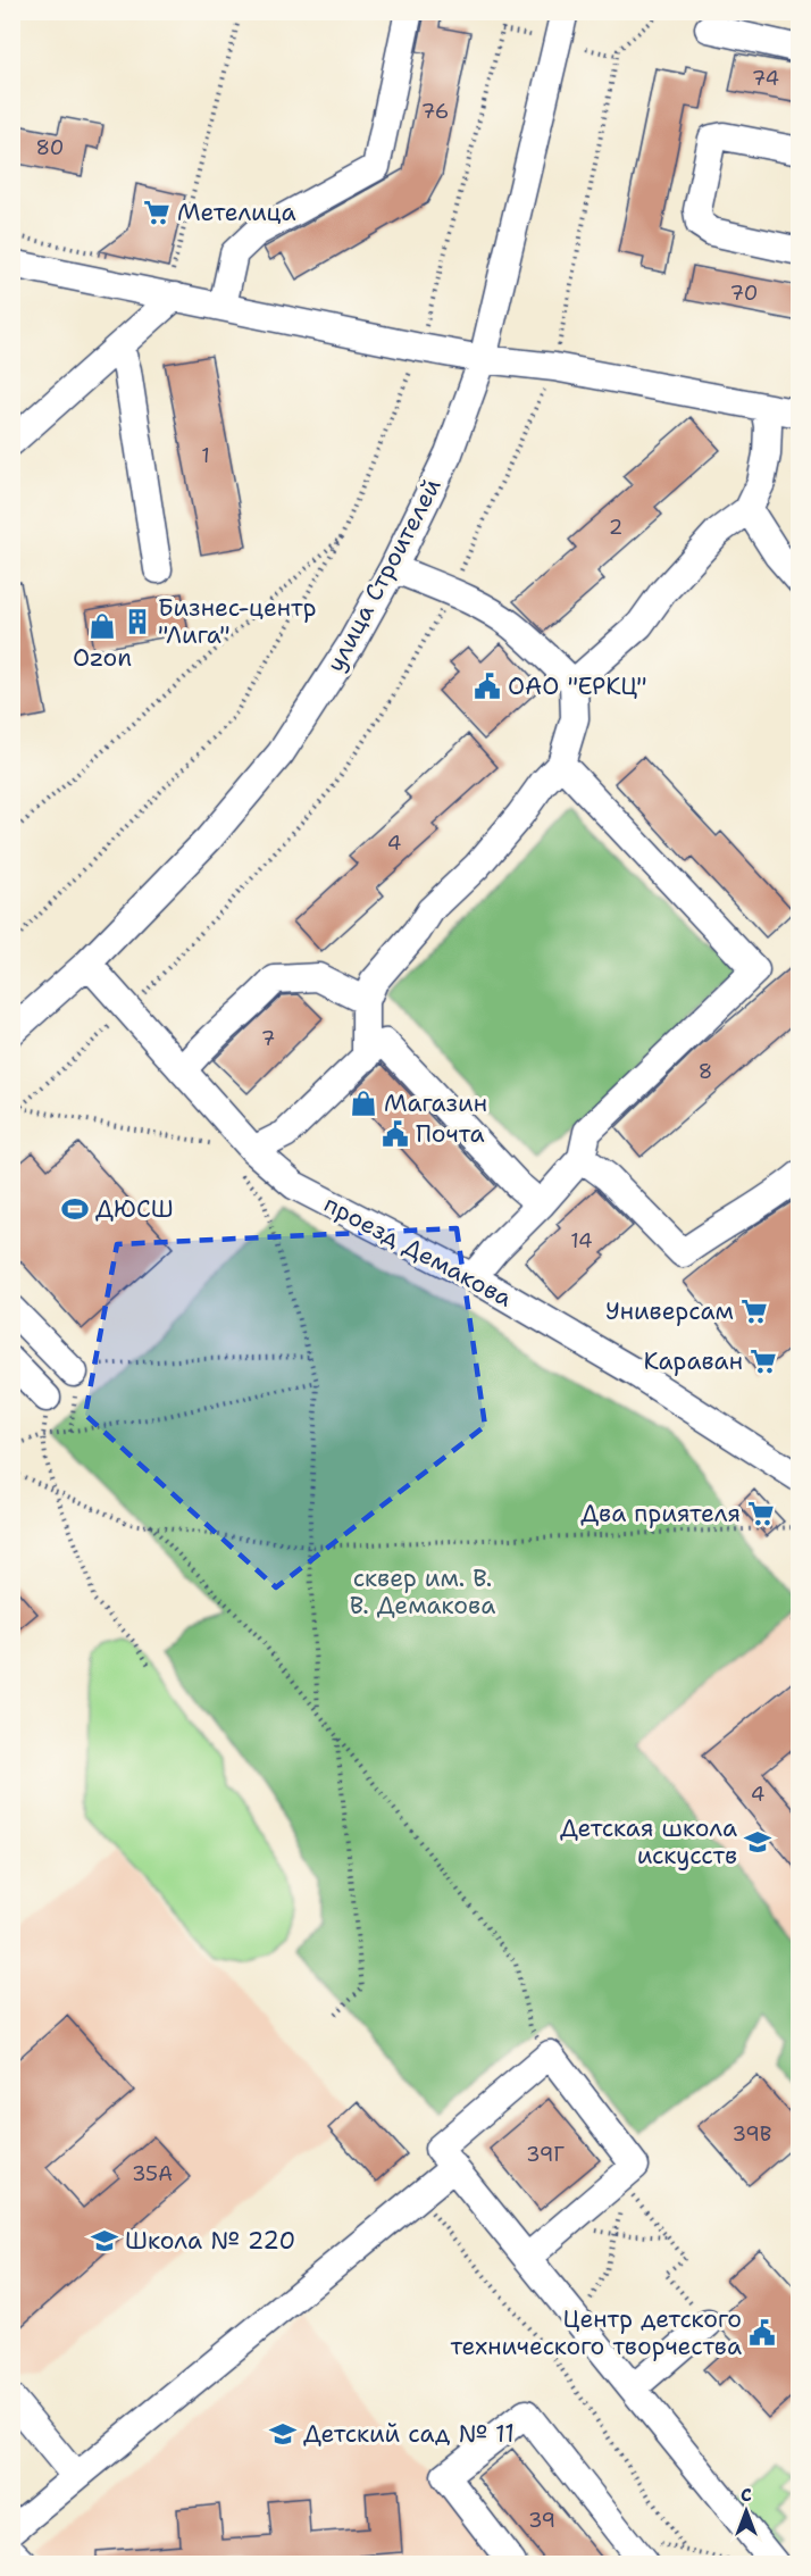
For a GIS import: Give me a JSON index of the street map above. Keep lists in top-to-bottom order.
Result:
{
  "streets": {
    "street": ["улица Строителей", "проезд Демакова"]
  },
  "crossings": [
    ["улица Строителей", "проезд Демакова"]
  ],
  "parks": ["сквер им. В. В. Демакова"],
  "places": {
    "supermarket": [
      "Метелица",
      "Универсам",
      "Караван",
      "Два приятеля"
    ],
    "building": ["Бизнес-центр \"Лига\""],
    "shop": ["Ozon", "Магазин"],
    "public building": ["ОАО \"ЕРКЦ\"", "Почта", "Центр детского технического творчества"],
    "sports": ["ДЮСШ"],
    "school or university": ["Детская школа искусств", "Школа № 220", "Детский сад № 11"]
  },
  "house_numbers": [
    "74",
    "76",
    "80",
    "70",
    "1",
    "2",
    "4",
    "7",
    "8",
    "14",
    "4",
    "39В",
    "39Г",
    "35А",
    "39"
  ],
  "north": "top"
}
